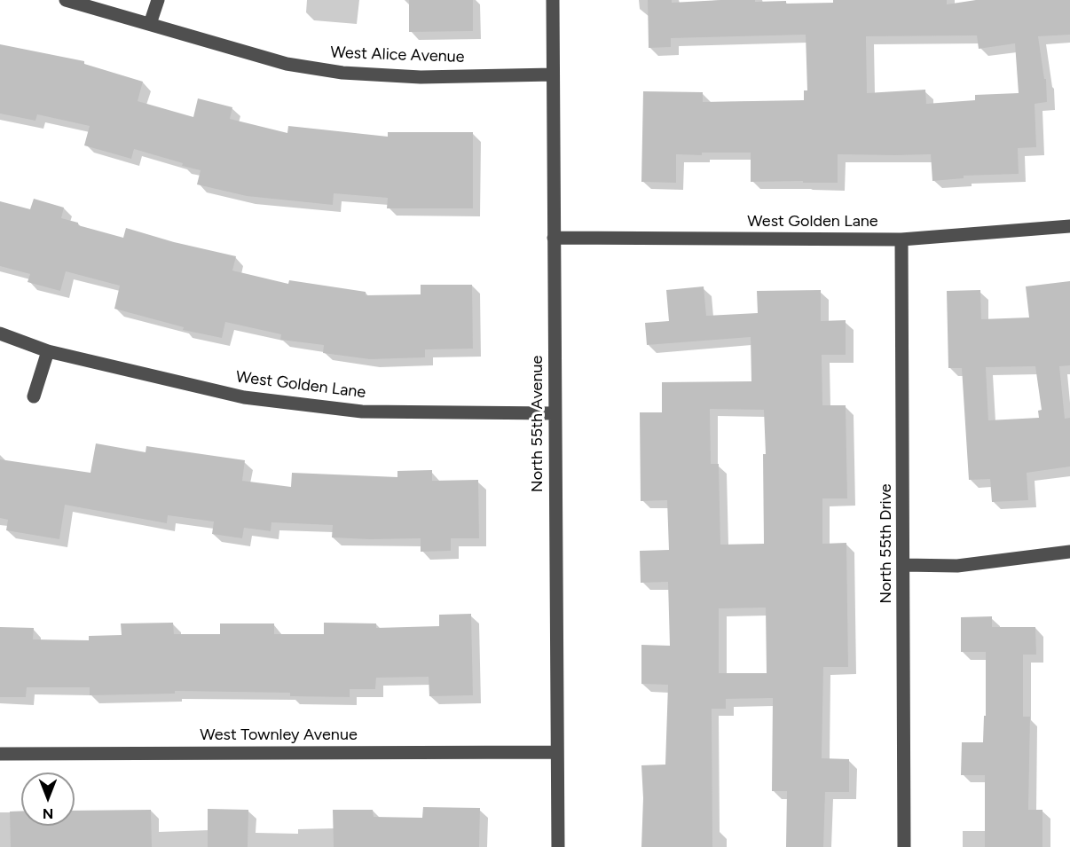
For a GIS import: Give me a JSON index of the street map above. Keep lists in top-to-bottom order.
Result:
{
  "streets": {
    "street": [
      "West Alice Avenue",
      "West Golden Lane",
      "North 55th Avenue",
      "North 55th Drive",
      "West Townley Avenue"
    ]
  },
  "crossings": [
    ["West Alice Avenue", "North 55th Avenue"],
    ["West Golden Lane", "North 55th Avenue"],
    ["West Golden Lane", "North 55th Drive"],
    ["North 55th Avenue", "West Townley Avenue"]
  ],
  "north": "bottom"
}
